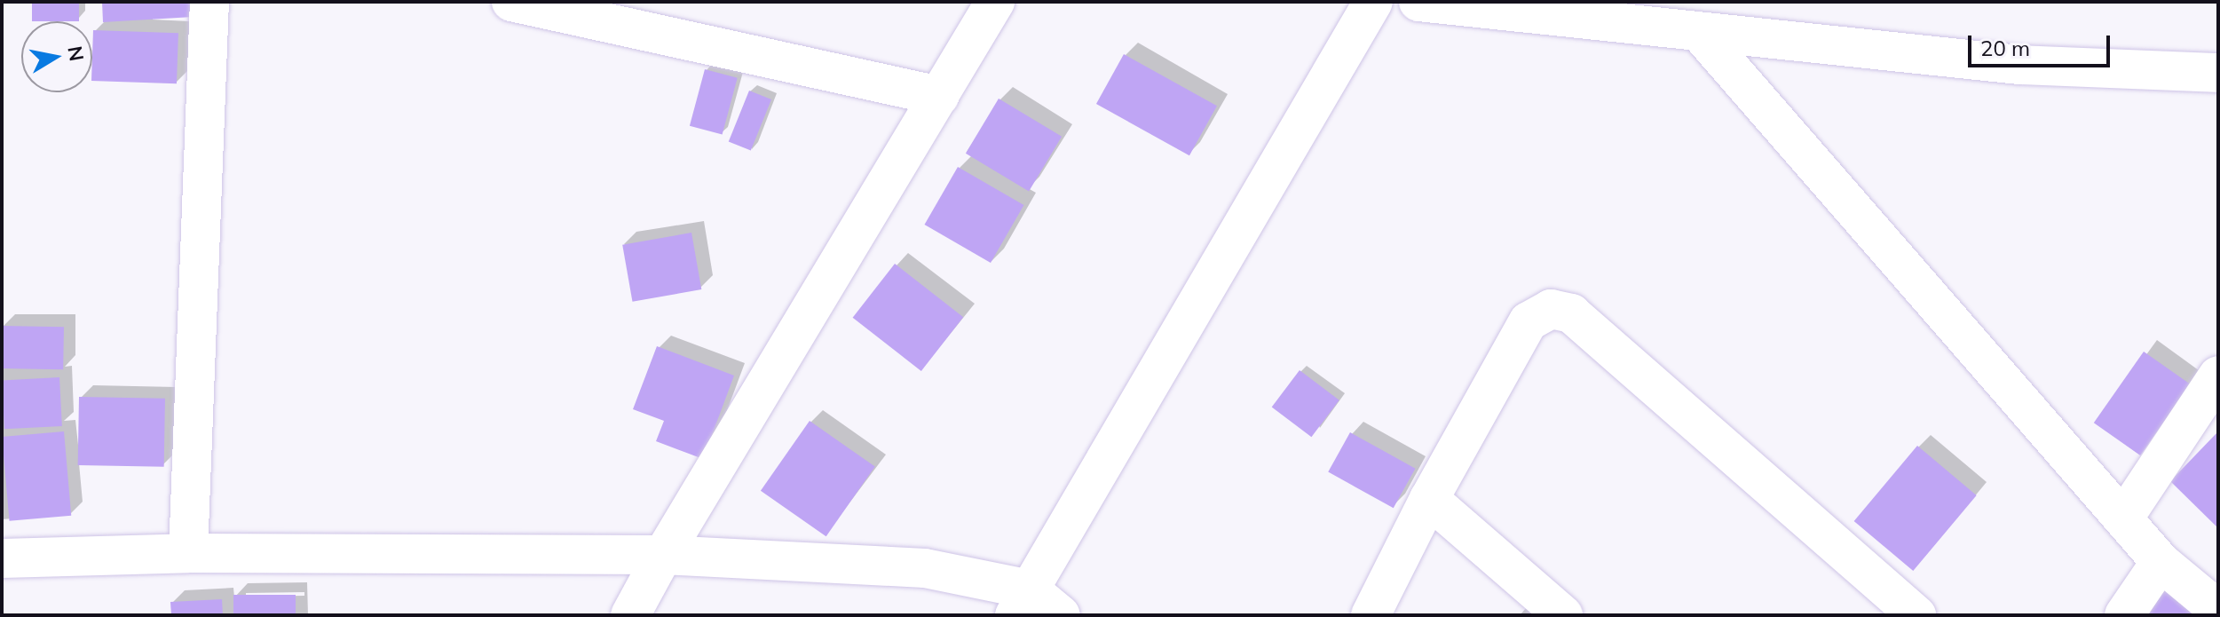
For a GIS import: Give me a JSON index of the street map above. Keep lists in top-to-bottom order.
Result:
{
  "scale_bar": "20 m",
  "north": "right"
}
